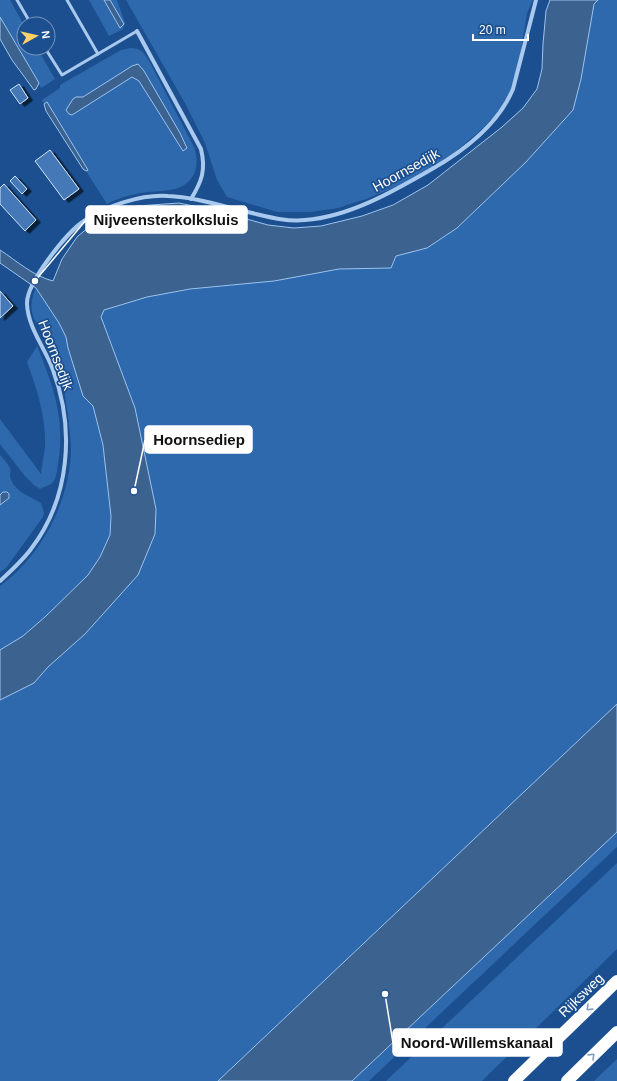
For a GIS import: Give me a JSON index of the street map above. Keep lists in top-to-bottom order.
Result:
{
  "streets": {
    "highway": ["Rijksweg"],
    "street": ["Hoornsedijk"]
  },
  "places": ["Nijveensterkolksluis", "Hoornsediep", "Noord-Willemskanaal"],
  "scale_bar": "20 m",
  "north": "right"
}
